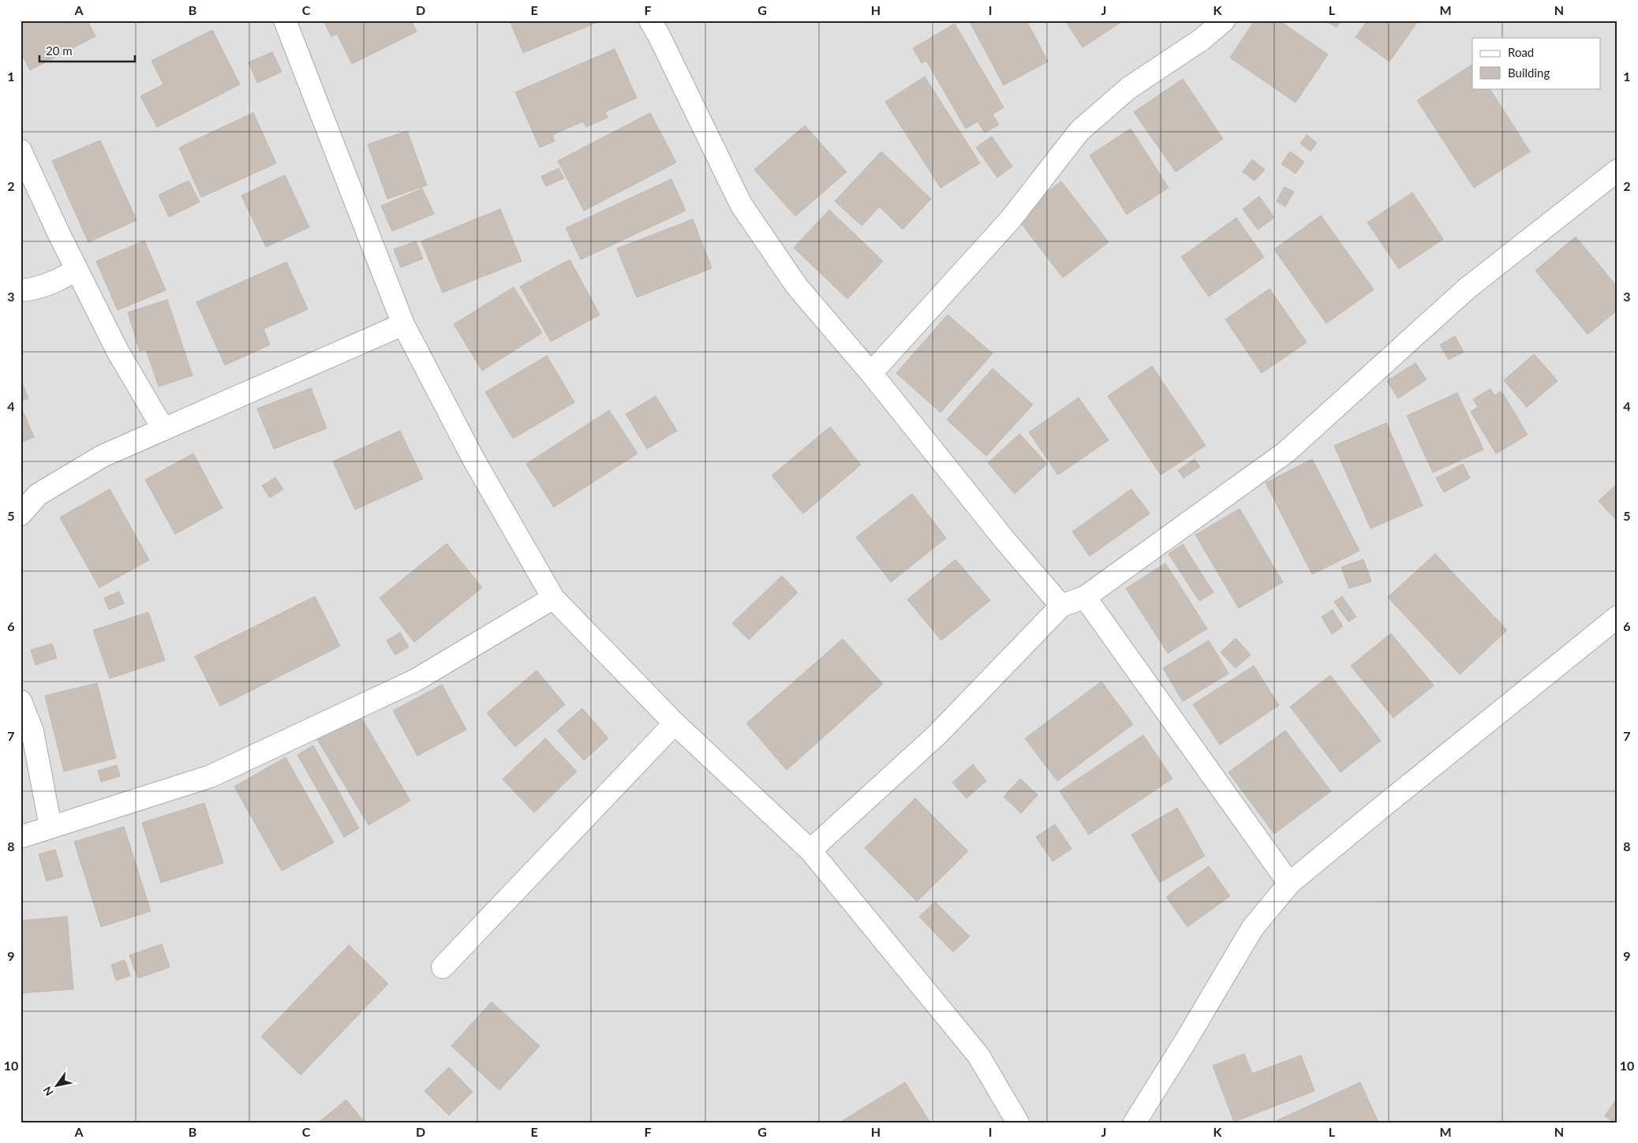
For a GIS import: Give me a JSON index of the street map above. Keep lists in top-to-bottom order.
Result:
{
  "legend": ["Road", "Building"],
  "scale_bar": "20 m",
  "north": "bottom left",
  "grid": {
    "columns": [
      "A",
      "B",
      "C",
      "D",
      "E",
      "F",
      "G",
      "H",
      "I",
      "J",
      "K",
      "L",
      "M",
      "N"
    ],
    "rows": [
      "1",
      "2",
      "3",
      "4",
      "5",
      "6",
      "7",
      "8",
      "9",
      "10"
    ]
  }
}
